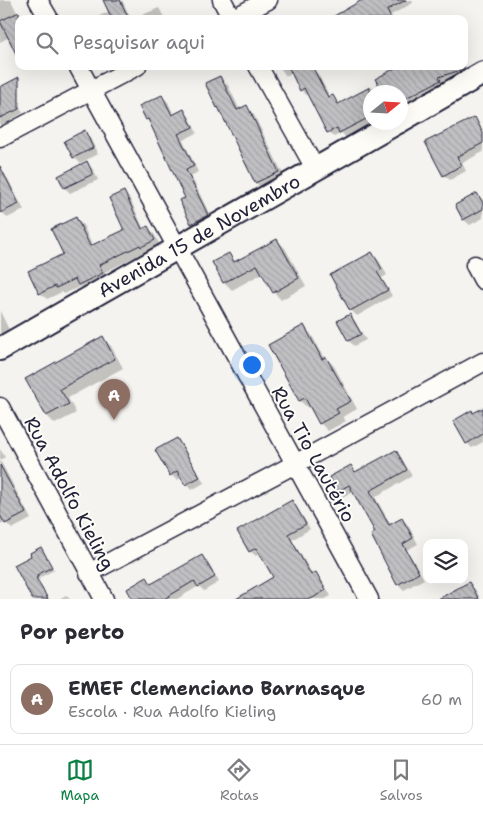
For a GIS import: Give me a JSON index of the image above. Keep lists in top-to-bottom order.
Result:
{
  "streets": {
    "street": ["Avenida 15 de Novembro", "Rua Tio Lautério", "Rua Adolfo Kieling"]
  },
  "crossings": [
    ["Avenida 15 de Novembro", "Rua Tio Lautério"]
  ],
  "north": "right",
  "page": {
    "search": "Pesquisar aqui",
    "pins": "A",
    "heading": "Por perto",
    "list": [
      {
        "mark": "A",
        "name": "EMEF Clemenciano Barnasque",
        "note": "Escola · Rua Adolfo Kieling",
        "value": "60 m"
      }
    ],
    "nav": ["Mapa", "Rotas", "Salvos"]
  }
}
